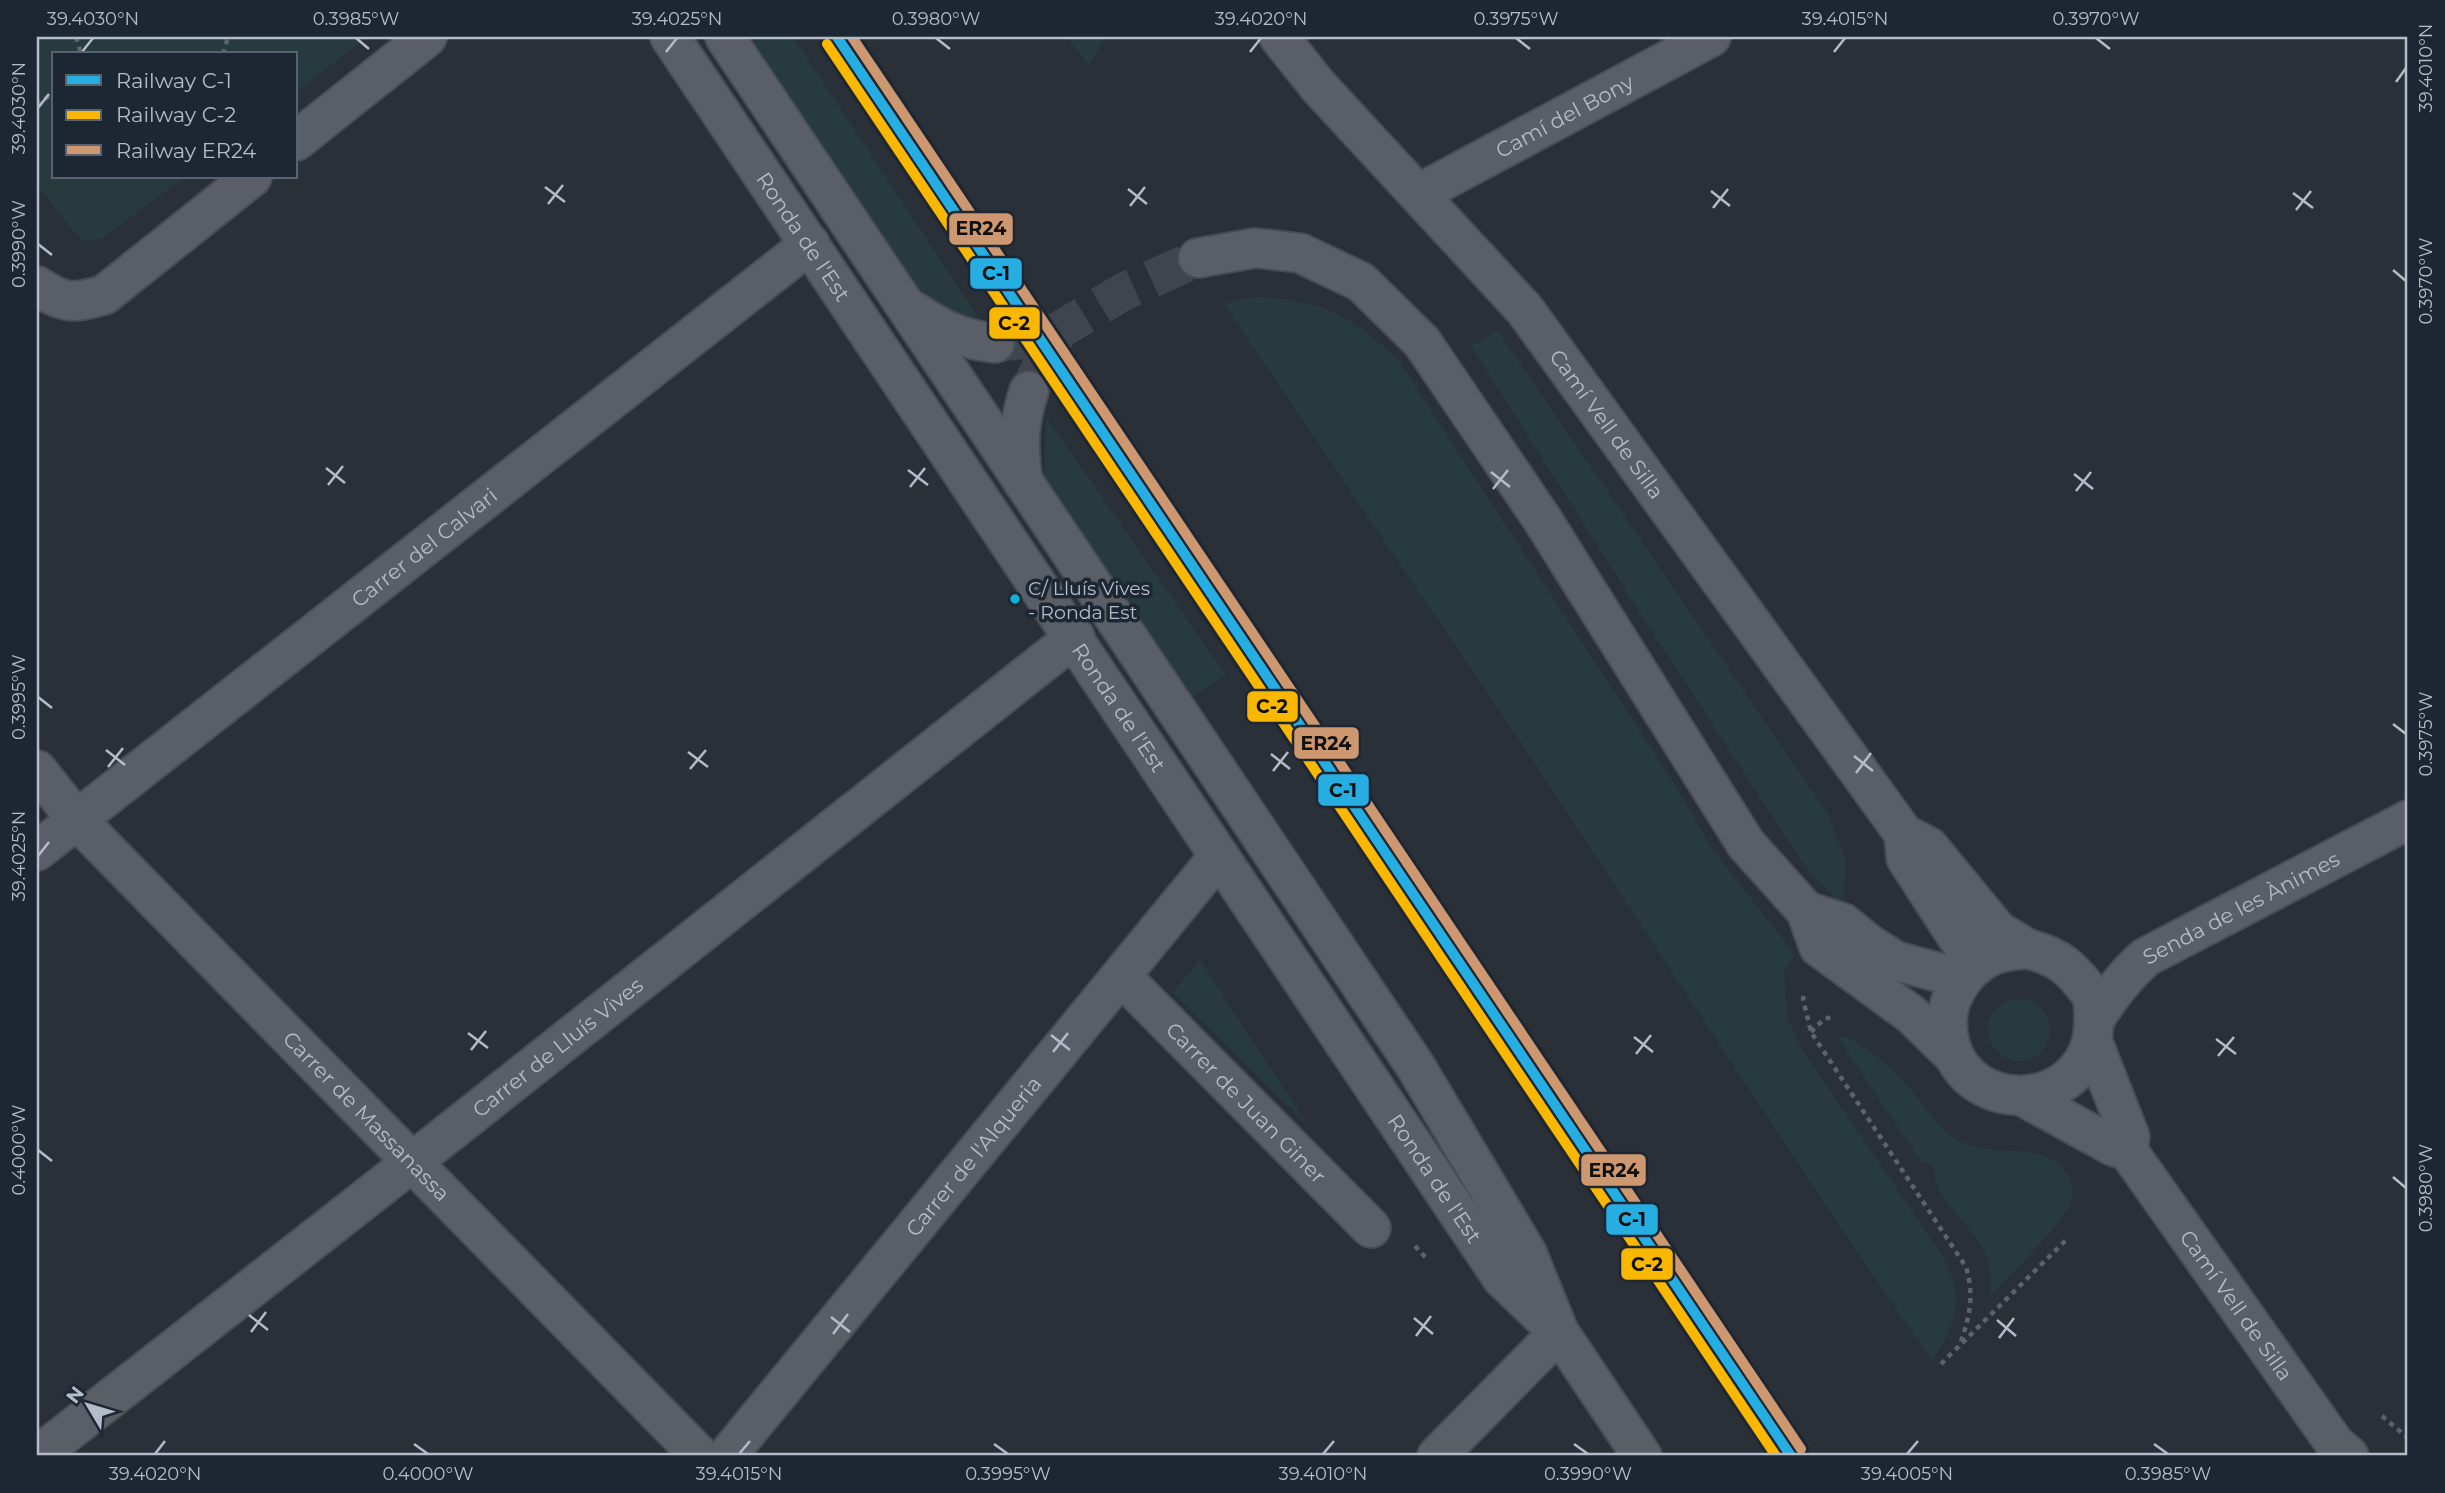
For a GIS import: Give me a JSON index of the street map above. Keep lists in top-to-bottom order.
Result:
{
  "streets": {
    "street": [
      "Camí del Bony",
      "Ronda de l'Est",
      "Camí Vell de Silla",
      "Carrer del Calvari",
      "Senda de les Ànimes",
      "Carrer de Lluís Vives",
      "Carrer de Juan Giner",
      "Carrer de Massanassa",
      "Carrer de l'Alqueria"
    ]
  },
  "crossings": [
    ["Camí del Bony", "Camí Vell de Silla"],
    ["Ronda de l'Est", "Carrer del Calvari"],
    ["Ronda de l'Est", "Carrer de Lluís Vives"],
    ["Ronda de l'Est", "Carrer de l'Alqueria"],
    ["Camí Vell de Silla", "Senda de les Ànimes"],
    ["Carrer del Calvari", "Carrer de Massanassa"],
    ["Carrer de Lluís Vives", "Carrer de Massanassa"],
    ["Carrer de Juan Giner", "Carrer de l'Alqueria"]
  ],
  "places": ["C/ Lluís Vives - Ronda Est"],
  "lines": ["rail line C-1", "rail line ER24", "rail line C-2"],
  "legend": ["Railway C-1", "Railway C-2", "Railway ER24"],
  "north": "top left",
  "coordinates": [
    "39.4030°N",
    "0.3985°W",
    "39.4025°N",
    "0.3980°W",
    "39.4020°N",
    "0.3975°W",
    "39.4015°N",
    "0.3970°W",
    "39.4010°N",
    "0.3990°W",
    "0.3995°W",
    "0.4000°W",
    "39.4005°N"
  ]
}
